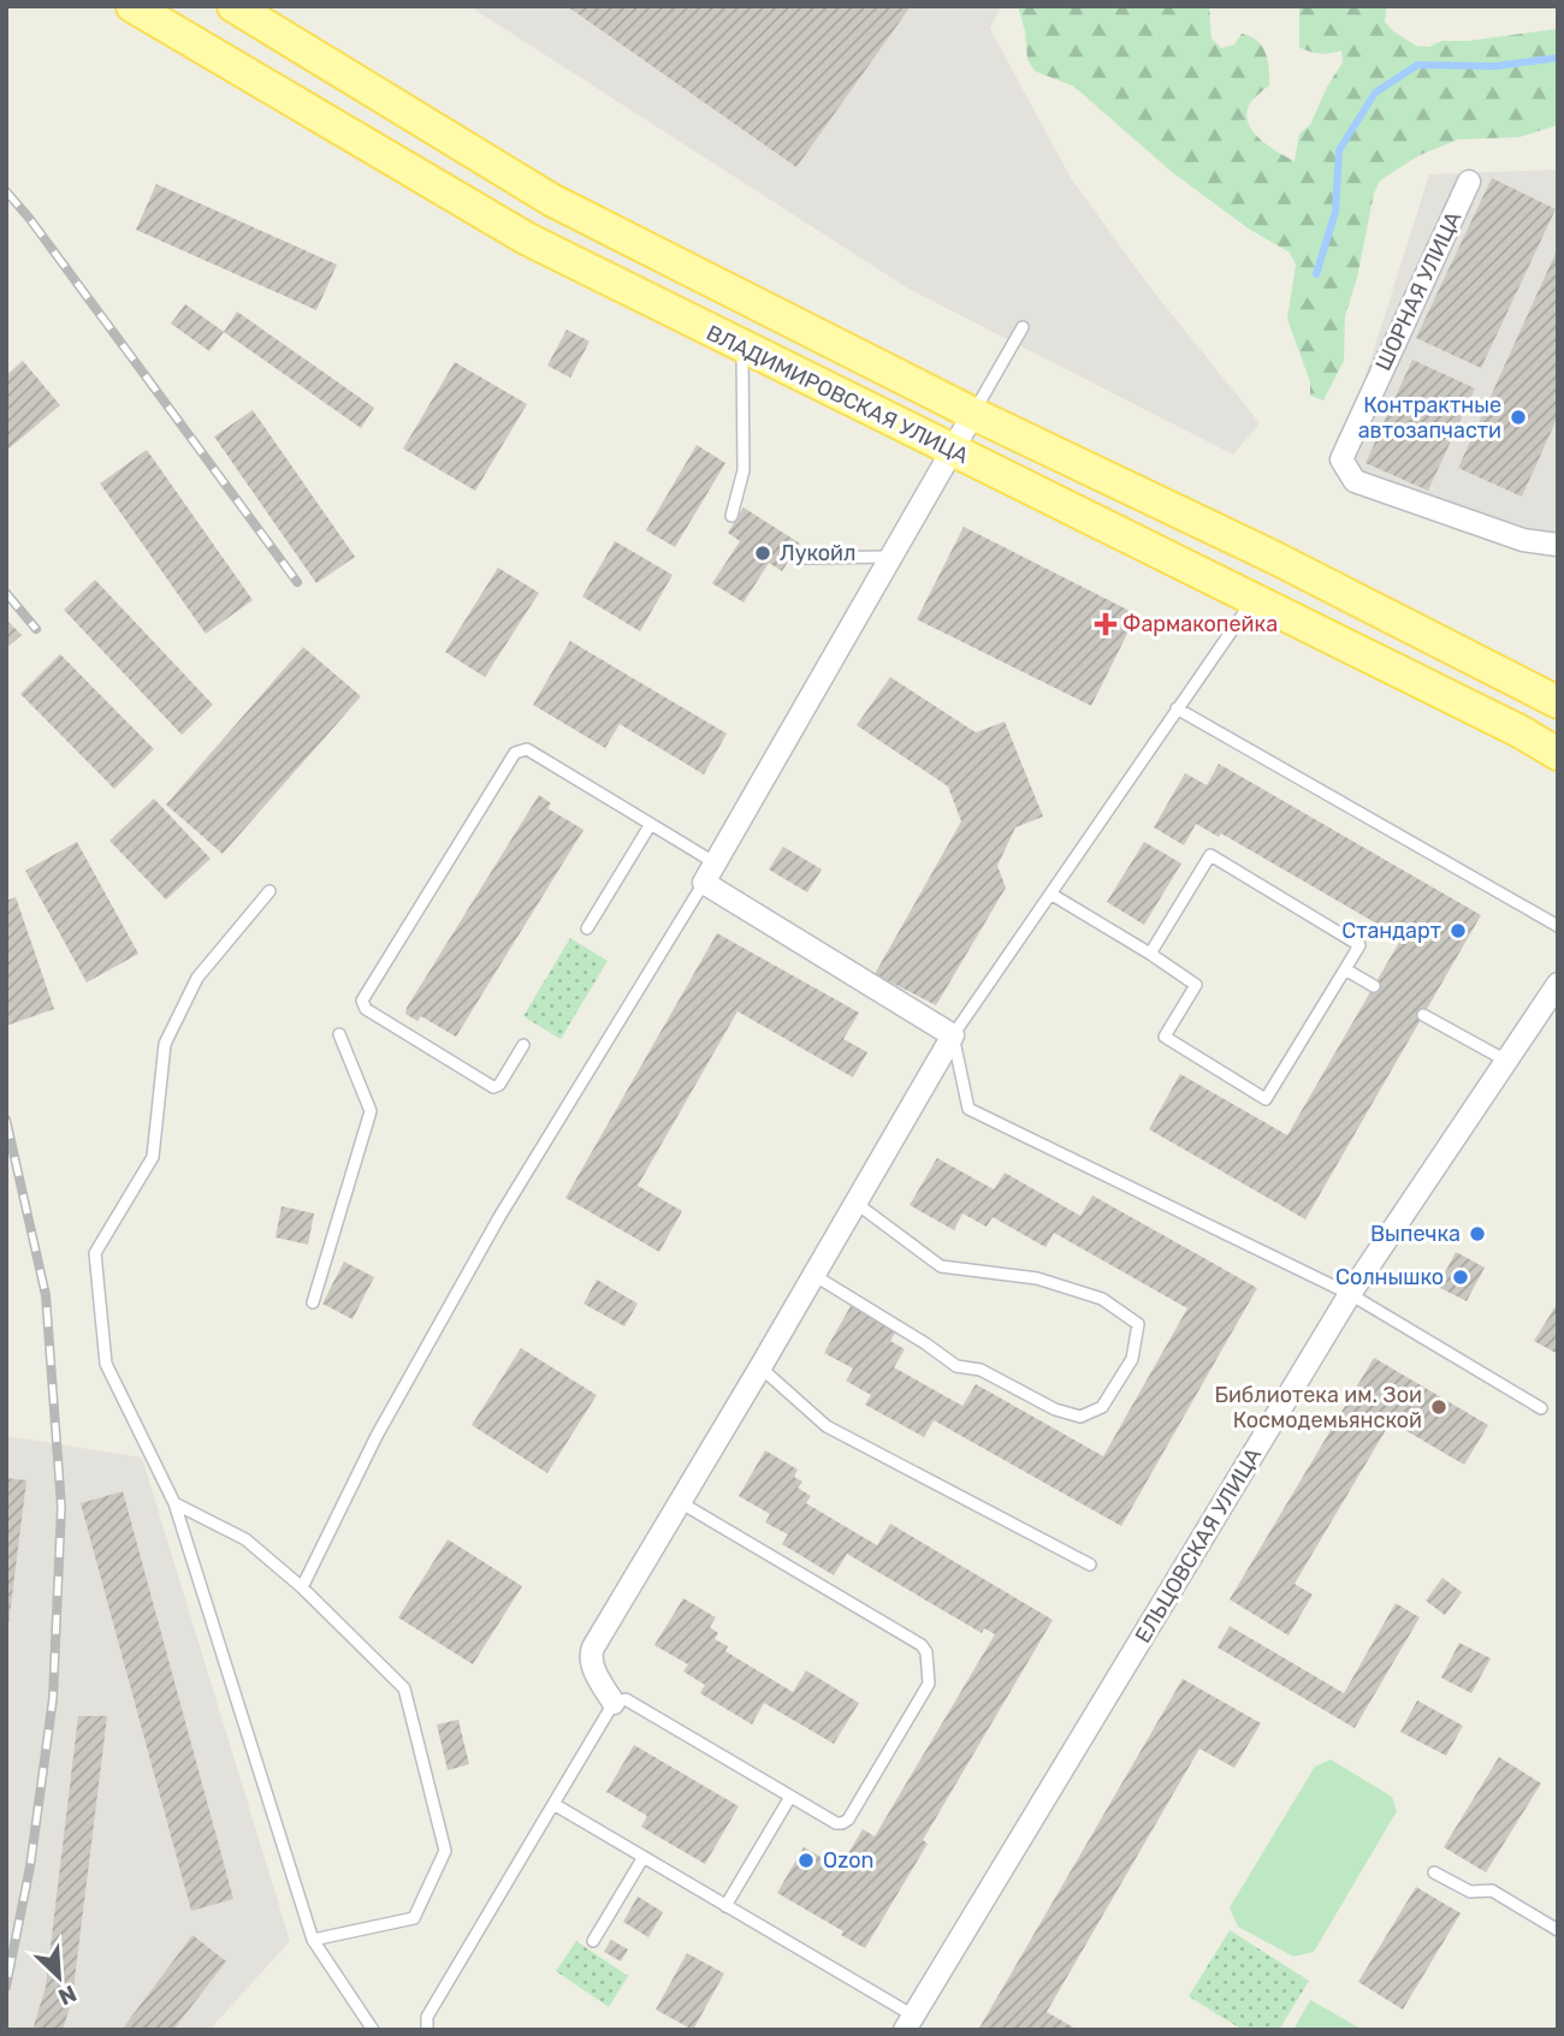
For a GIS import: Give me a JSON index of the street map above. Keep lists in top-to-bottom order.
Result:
{
  "streets": {
    "main road": ["ВЛАДИМИРОВСКАЯ УЛИЦА"],
    "street": ["ШОРНАЯ УЛИЦА", "ЕЛЬЦОВСКАЯ УЛИЦА"]
  },
  "places": {
    "other": [
      "Контрактные автозапчасти",
      "Лукойл",
      "Стандарт",
      "Выпечка",
      "Солнышко",
      "Библиотека им. Зои Космодемьянской",
      "Ozon"
    ],
    "health": ["Фармакопейка"]
  },
  "north": "bottom right"
}
